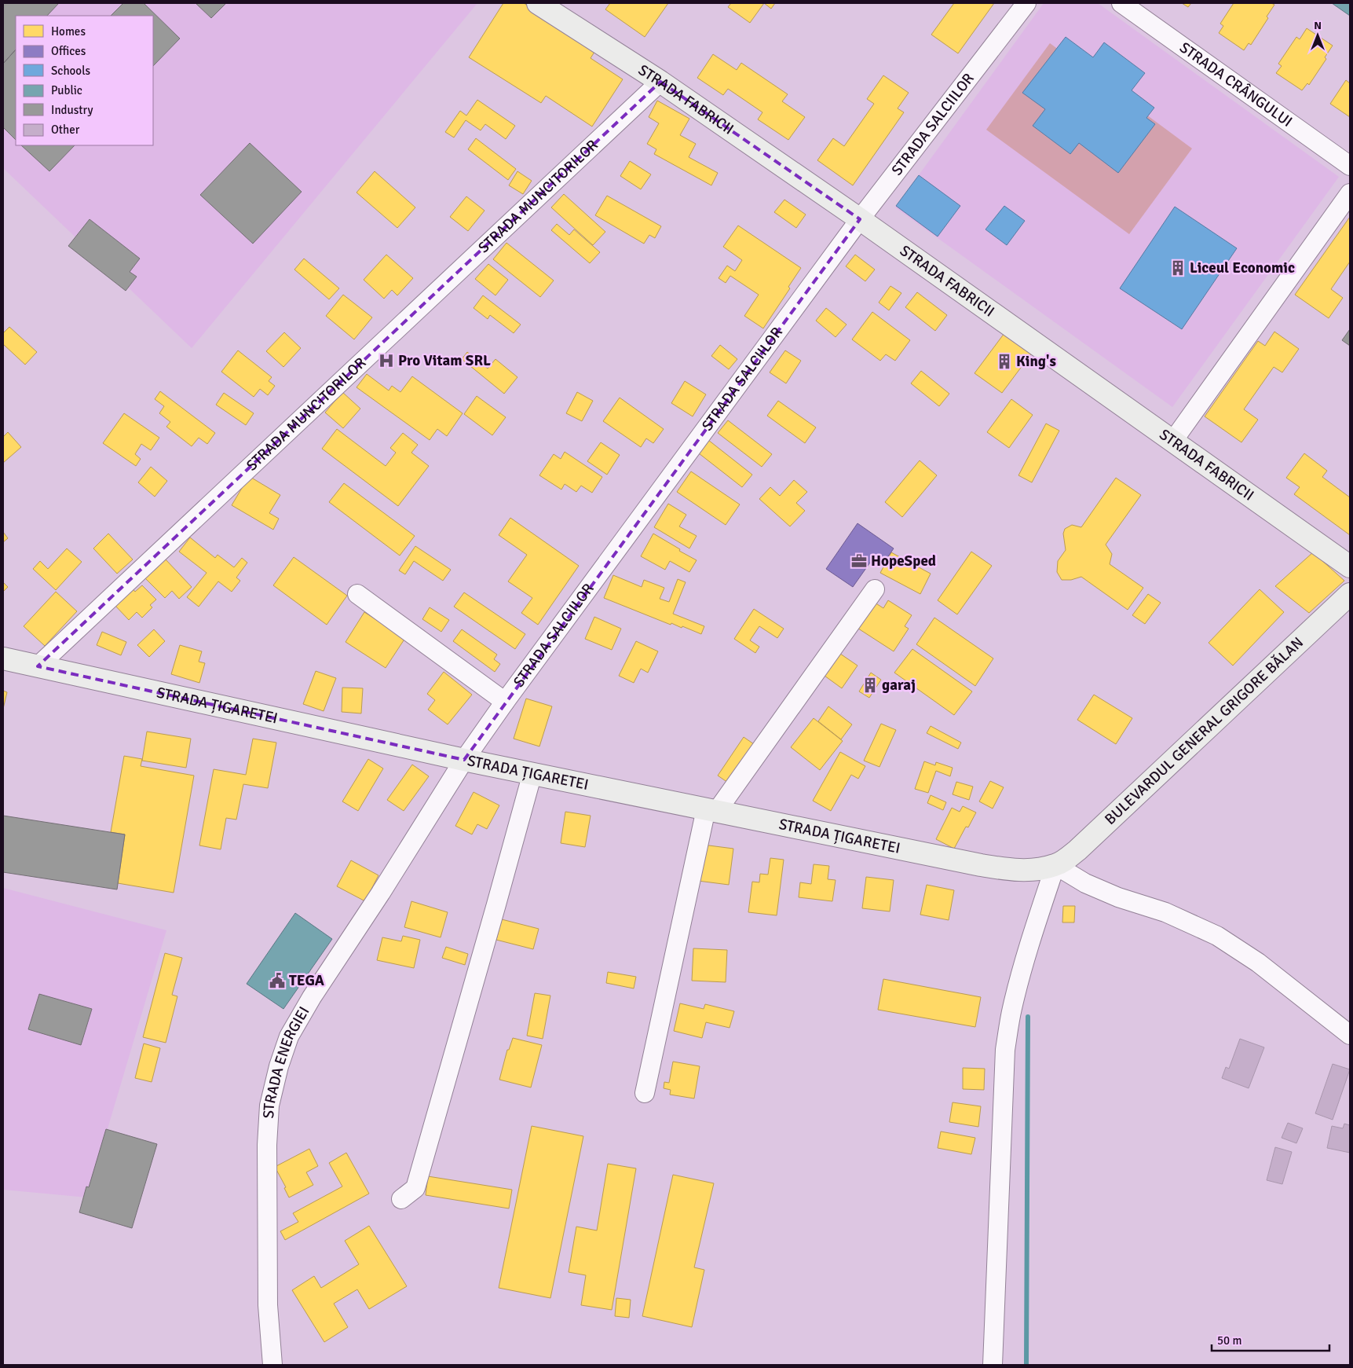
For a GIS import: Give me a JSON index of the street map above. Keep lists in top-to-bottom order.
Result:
{
  "streets": {
    "main road": ["STRADA FABRICII", "STRADA ȚIGARETEI", "BULEVARDUL GENERAL GRIGORE BĂLAN"],
    "street": [
      "STRADA CRÂNGULUI",
      "STRADA SALCIILOR",
      "STRADA MUNCITORILOR",
      "STRADA ENERGIEI"
    ]
  },
  "crossings": [
    ["STRADA FABRICII", "STRADA SALCIILOR"],
    ["STRADA FABRICII", "STRADA MUNCITORILOR"],
    ["STRADA SALCIILOR", "STRADA ȚIGARETEI"],
    ["STRADA SALCIILOR", "STRADA ENERGIEI"],
    ["STRADA MUNCITORILOR", "STRADA ȚIGARETEI"],
    ["STRADA ȚIGARETEI", "BULEVARDUL GENERAL GRIGORE BĂLAN"],
    ["STRADA ȚIGARETEI", "STRADA ENERGIEI"]
  ],
  "places": {
    "building": ["Liceul Economic", "King's", "garaj"],
    "hospital": ["Pro Vitam SRL"],
    "office": ["HopeSped"],
    "public building": ["TEGA"]
  },
  "legend": [
    "Homes",
    "Offices",
    "Schools",
    "Public",
    "Industry",
    "Other"
  ],
  "scale_bar": "50 m",
  "north": "top"
}
